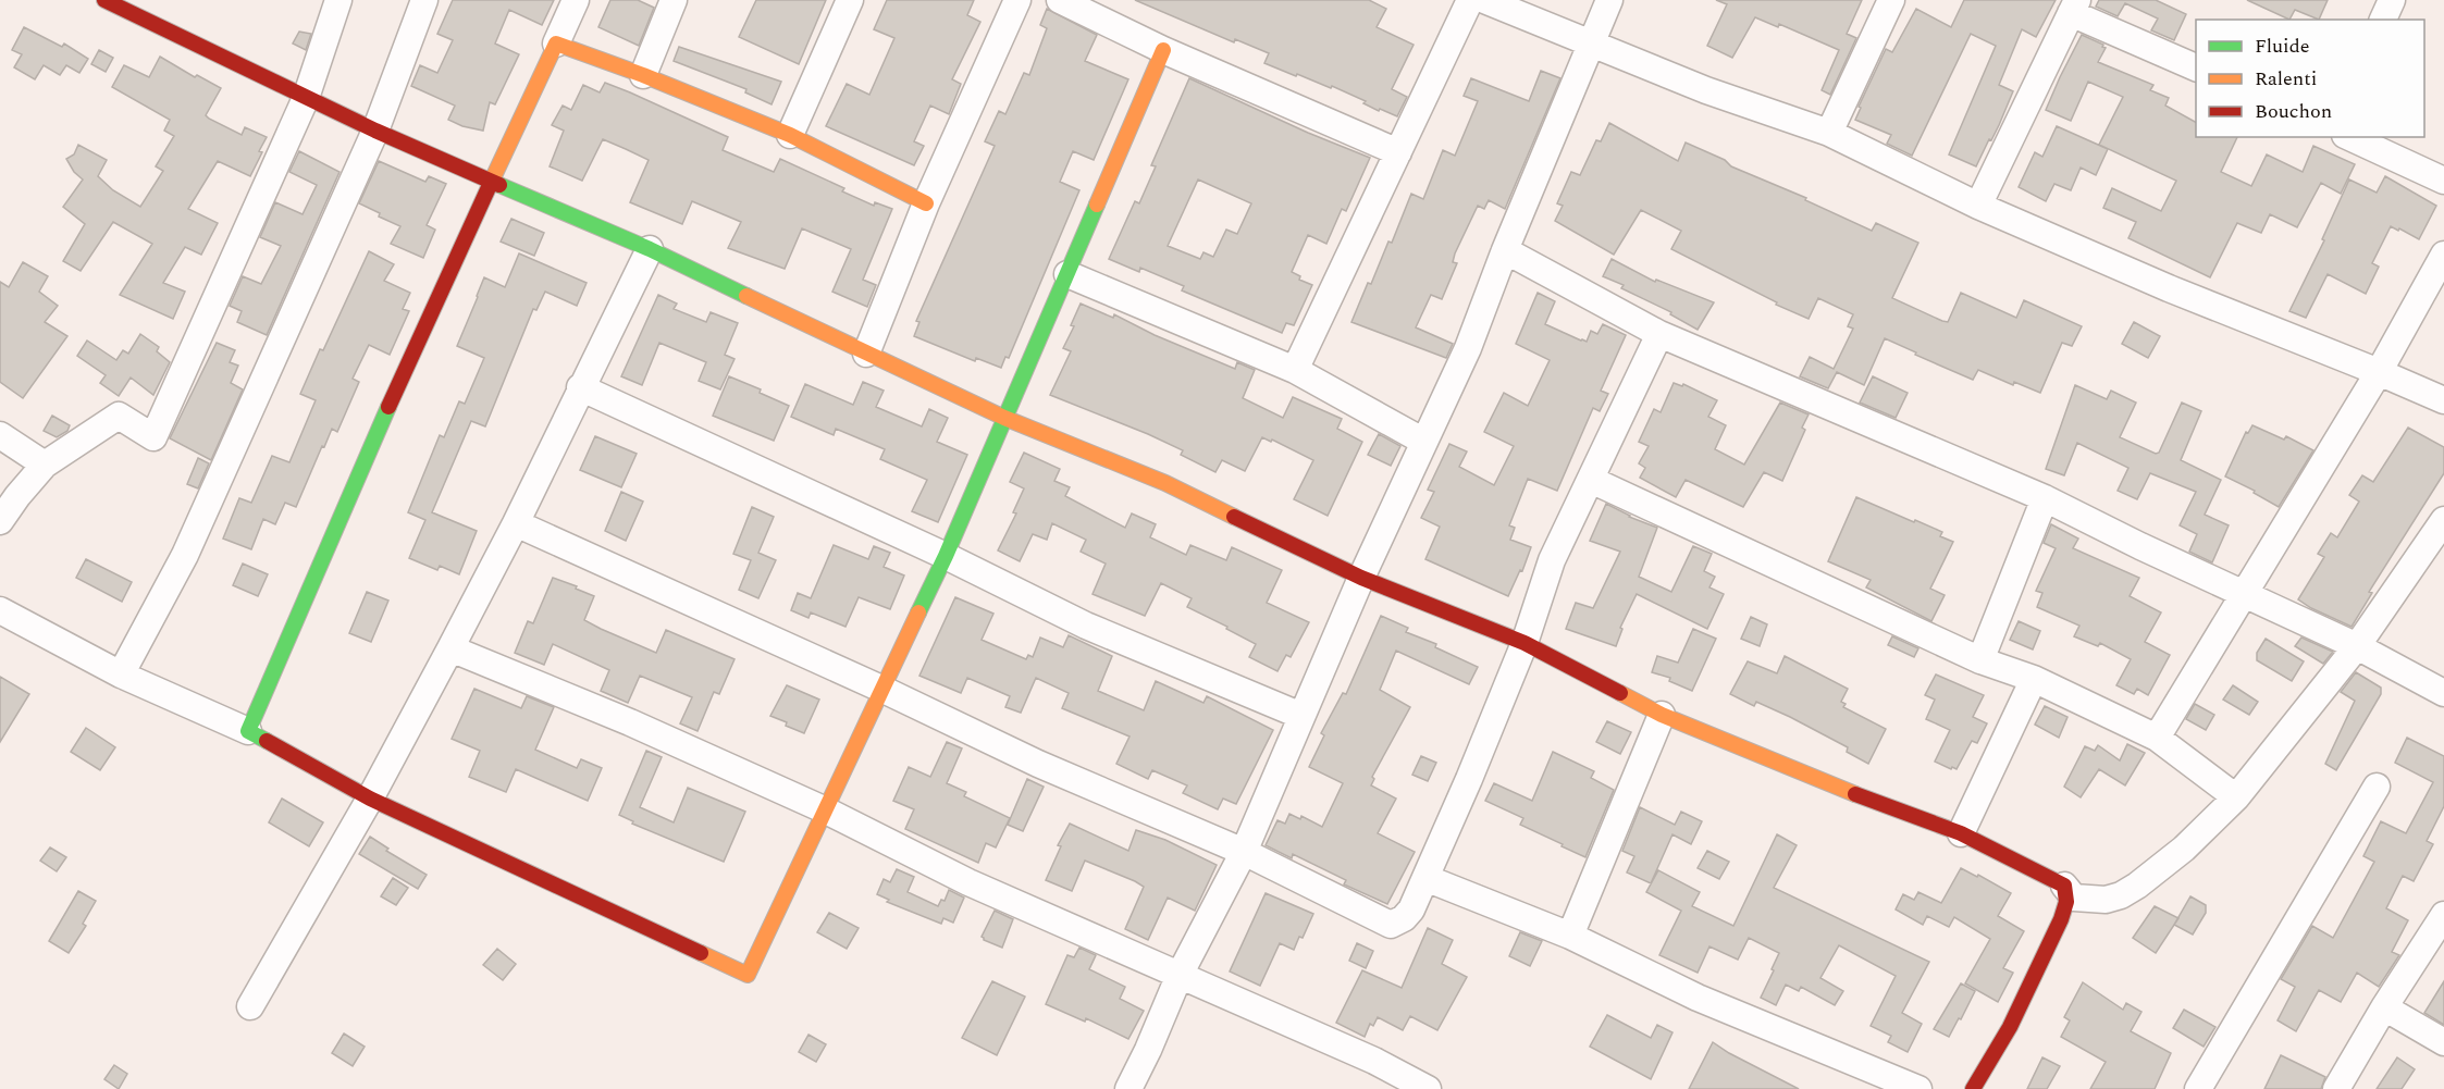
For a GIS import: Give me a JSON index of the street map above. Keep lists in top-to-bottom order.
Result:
{
  "legend": ["Fluide", "Ralenti", "Bouchon"]
}
